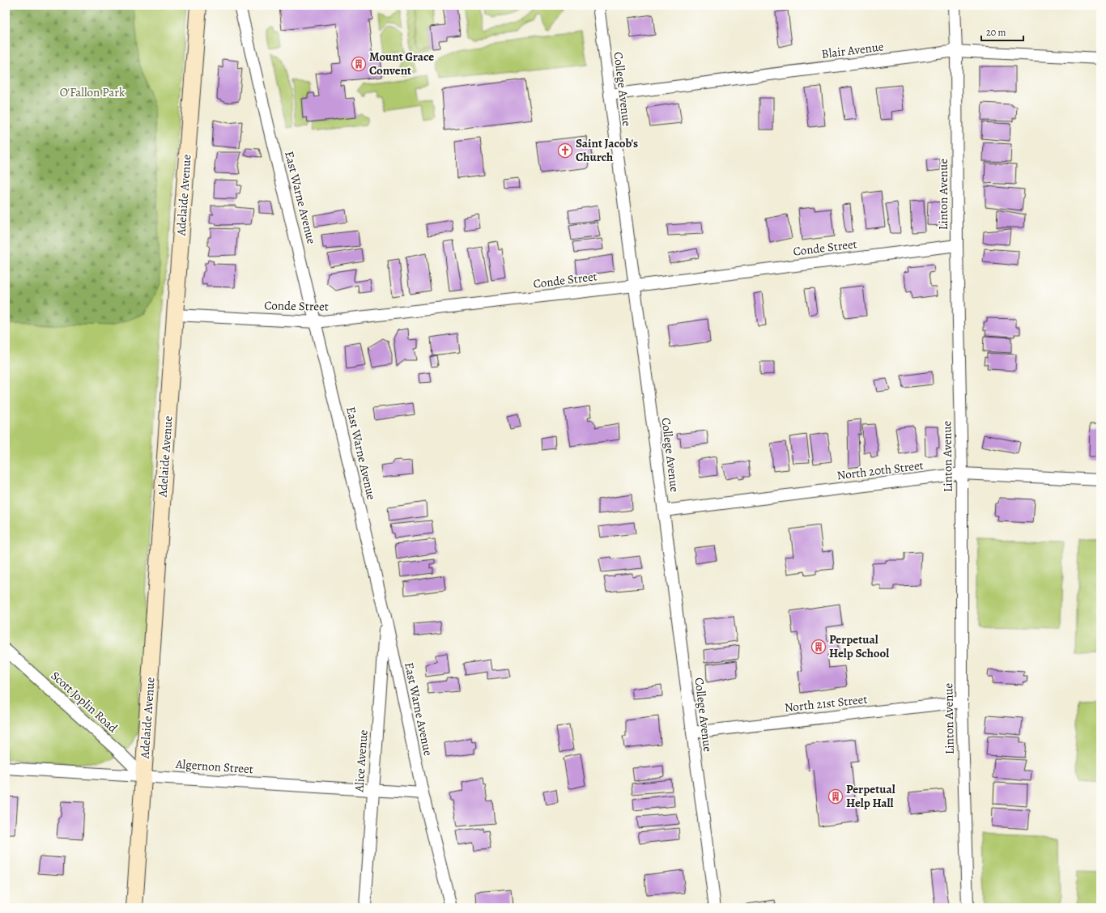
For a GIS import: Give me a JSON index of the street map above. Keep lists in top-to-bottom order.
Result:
{
  "streets": {
    "main road": ["Adelaide Avenue"],
    "street": [
      "Blair Avenue",
      "College Avenue",
      "Linton Avenue",
      "East Warne Avenue",
      "Conde Street",
      "North 20th Street",
      "Scott Joplin Road",
      "North 21st Street",
      "Alice Avenue",
      "Algernon Street"
    ]
  },
  "crossings": [
    ["Blair Avenue", "College Avenue"],
    ["Blair Avenue", "Linton Avenue"],
    ["College Avenue", "Conde Street"],
    ["College Avenue", "North 20th Street"],
    ["College Avenue", "North 21st Street"],
    ["Linton Avenue", "Conde Street"],
    ["Linton Avenue", "North 20th Street"],
    ["Linton Avenue", "North 21st Street"],
    ["Adelaide Avenue", "Conde Street"],
    ["Adelaide Avenue", "Scott Joplin Road"],
    ["Adelaide Avenue", "Algernon Street"],
    ["East Warne Avenue", "Conde Street"],
    ["East Warne Avenue", "Alice Avenue"],
    ["East Warne Avenue", "Algernon Street"],
    ["Scott Joplin Road", "Algernon Street"],
    ["Alice Avenue", "Algernon Street"]
  ],
  "parks": ["O'Fallon Park"],
  "places": {
    "building": ["Mount Grace Convent", "Perpetual Help School", "Perpetual Help Hall"],
    "church": ["Saint Jacob's Church"]
  },
  "scale_bar": "20 m"
}
